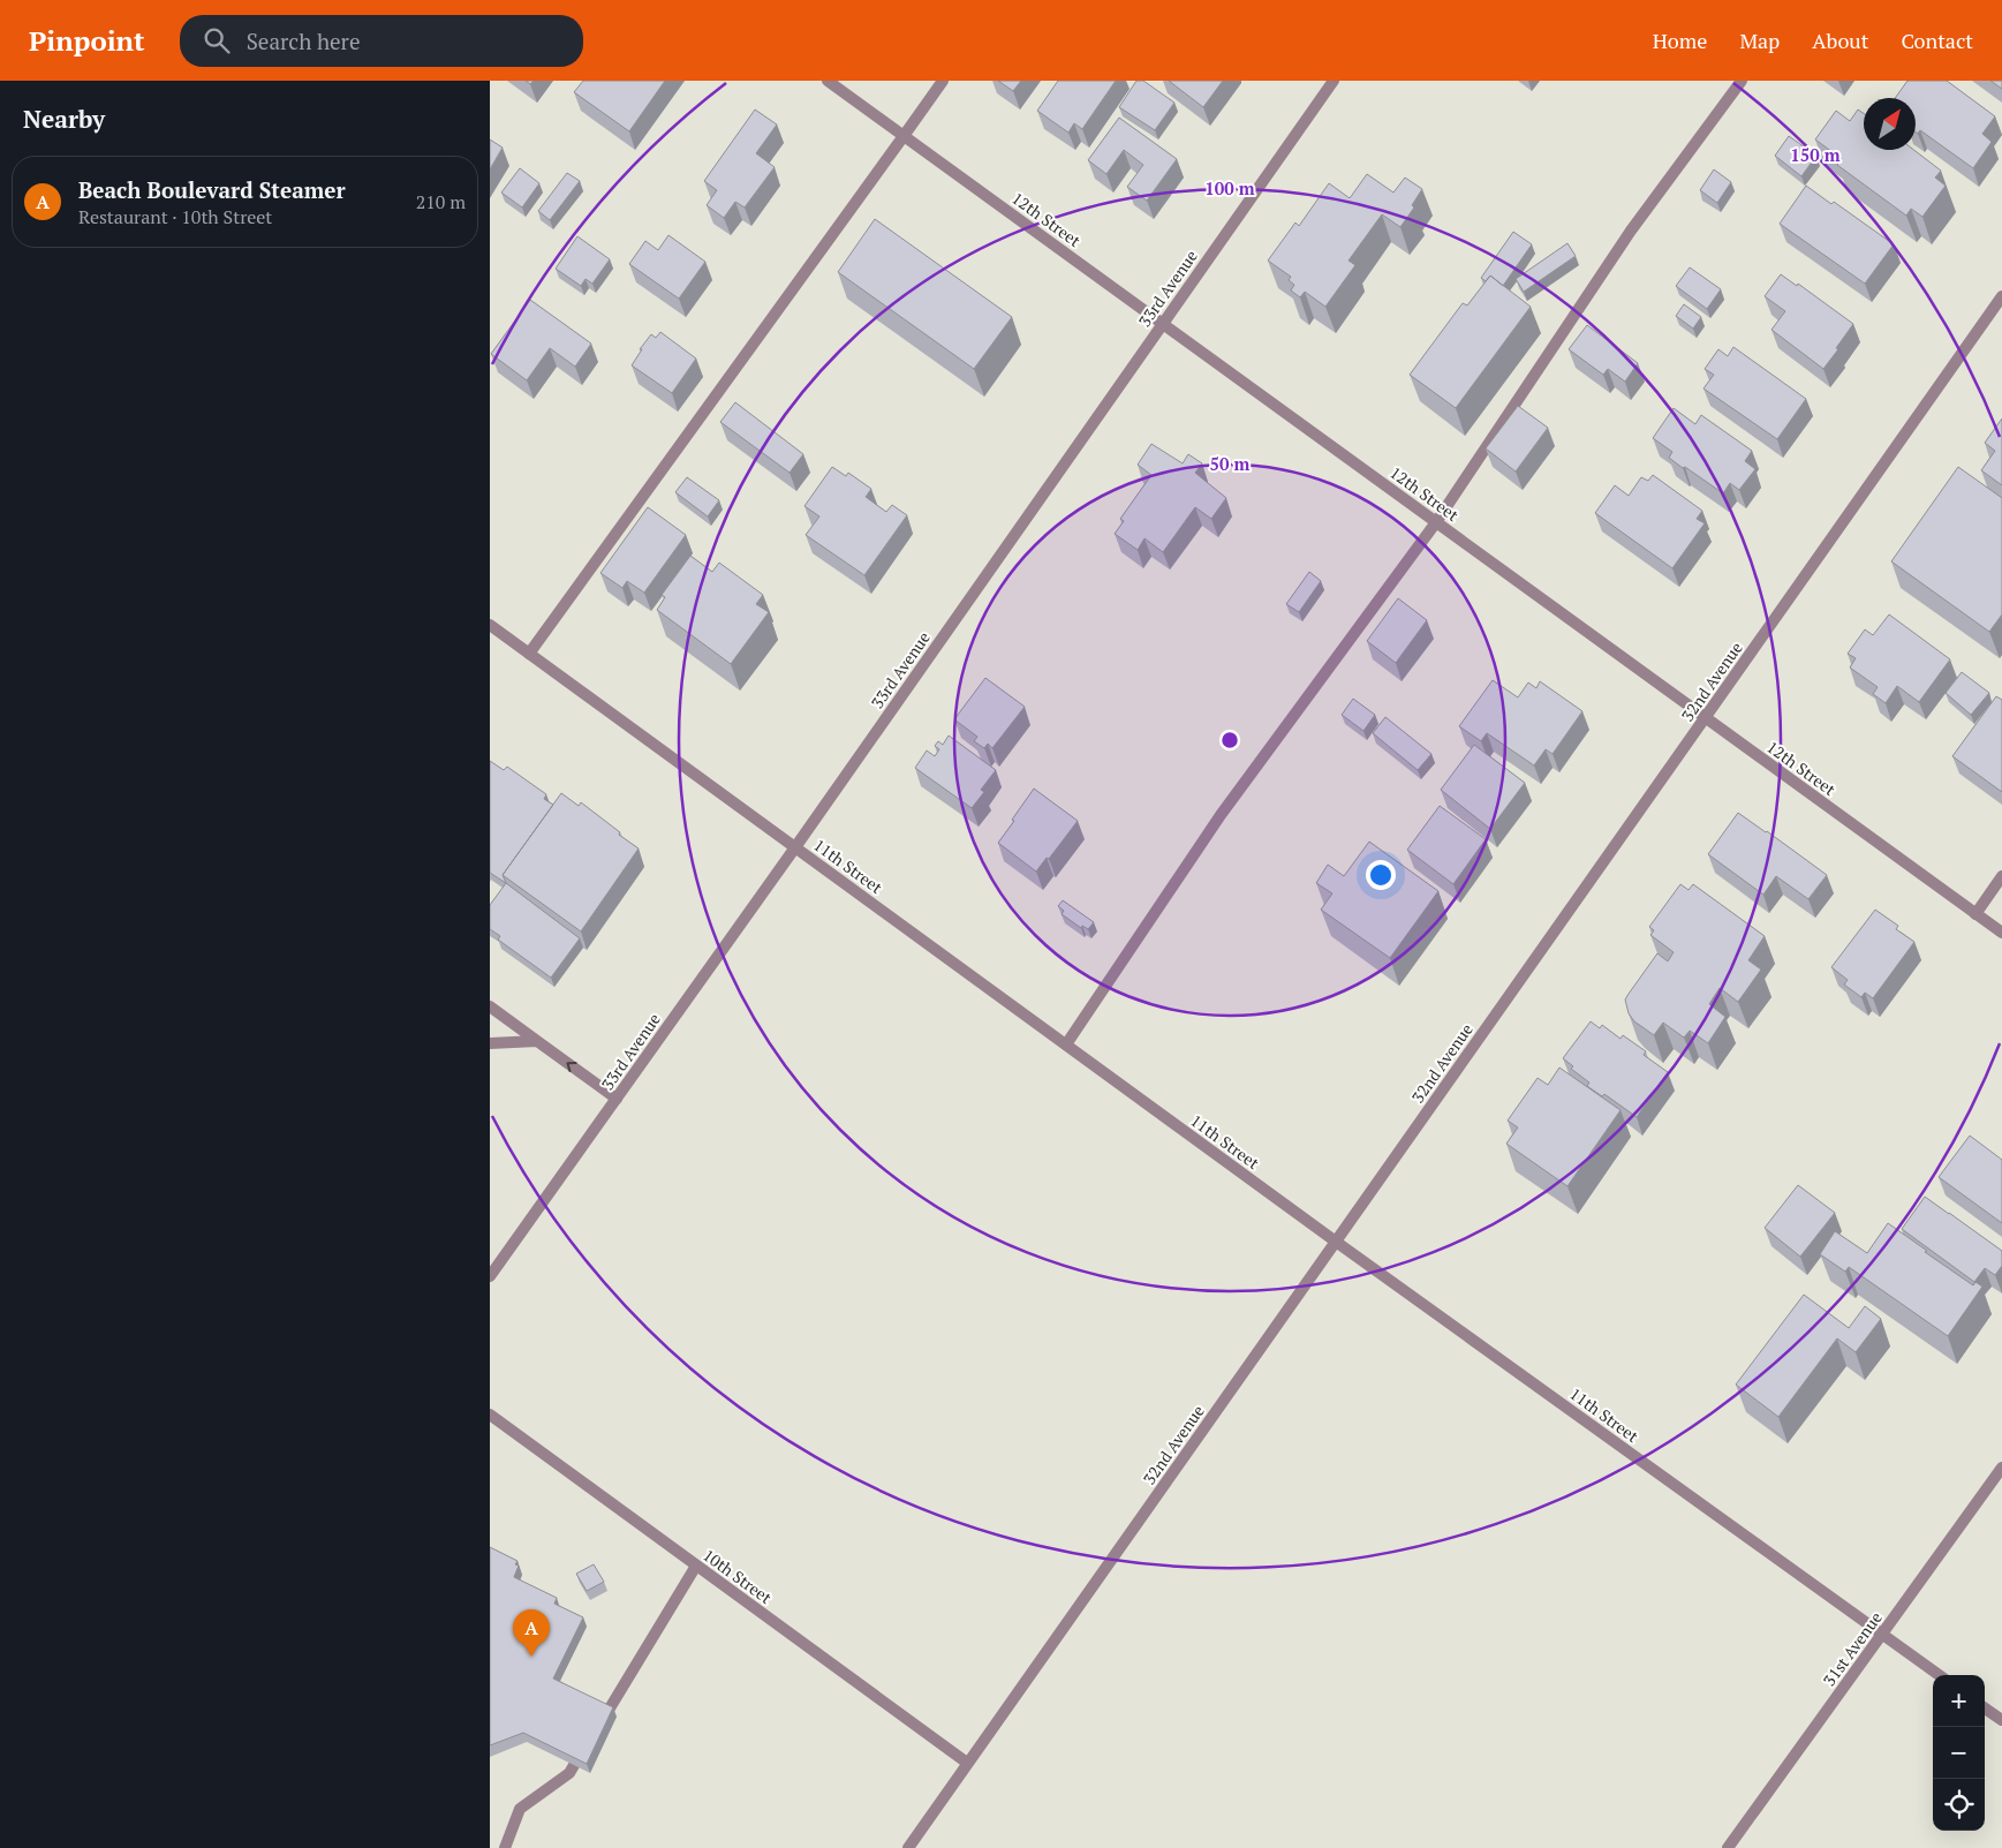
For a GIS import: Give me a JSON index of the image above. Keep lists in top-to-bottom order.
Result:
{
  "streets": {
    "street": [
      "12th Street",
      "33rd Avenue",
      "32nd Avenue",
      "11th Street",
      "10th Street",
      "31st Avenue"
    ]
  },
  "crossings": [
    ["12th Street", "33rd Avenue"],
    ["12th Street", "32nd Avenue"],
    ["33rd Avenue", "11th Street"],
    ["32nd Avenue", "11th Street"],
    ["32nd Avenue", "10th Street"],
    ["11th Street", "31st Avenue"]
  ],
  "north": "top right",
  "page": {
    "header": "Pinpoint",
    "search": "Search here",
    "nav": [
      "Home",
      "Map",
      "About",
      "Contact"
    ],
    "heading": "Nearby",
    "list": [
      {
        "mark": "A",
        "name": "Beach Boulevard Steamer",
        "note": "Restaurant · 10th Street",
        "value": "210 m"
      }
    ],
    "pins": "A",
    "map_buttons": ["+", "−"]
  },
  "rings": ["150 m", "100 m", "50 m"]
}
